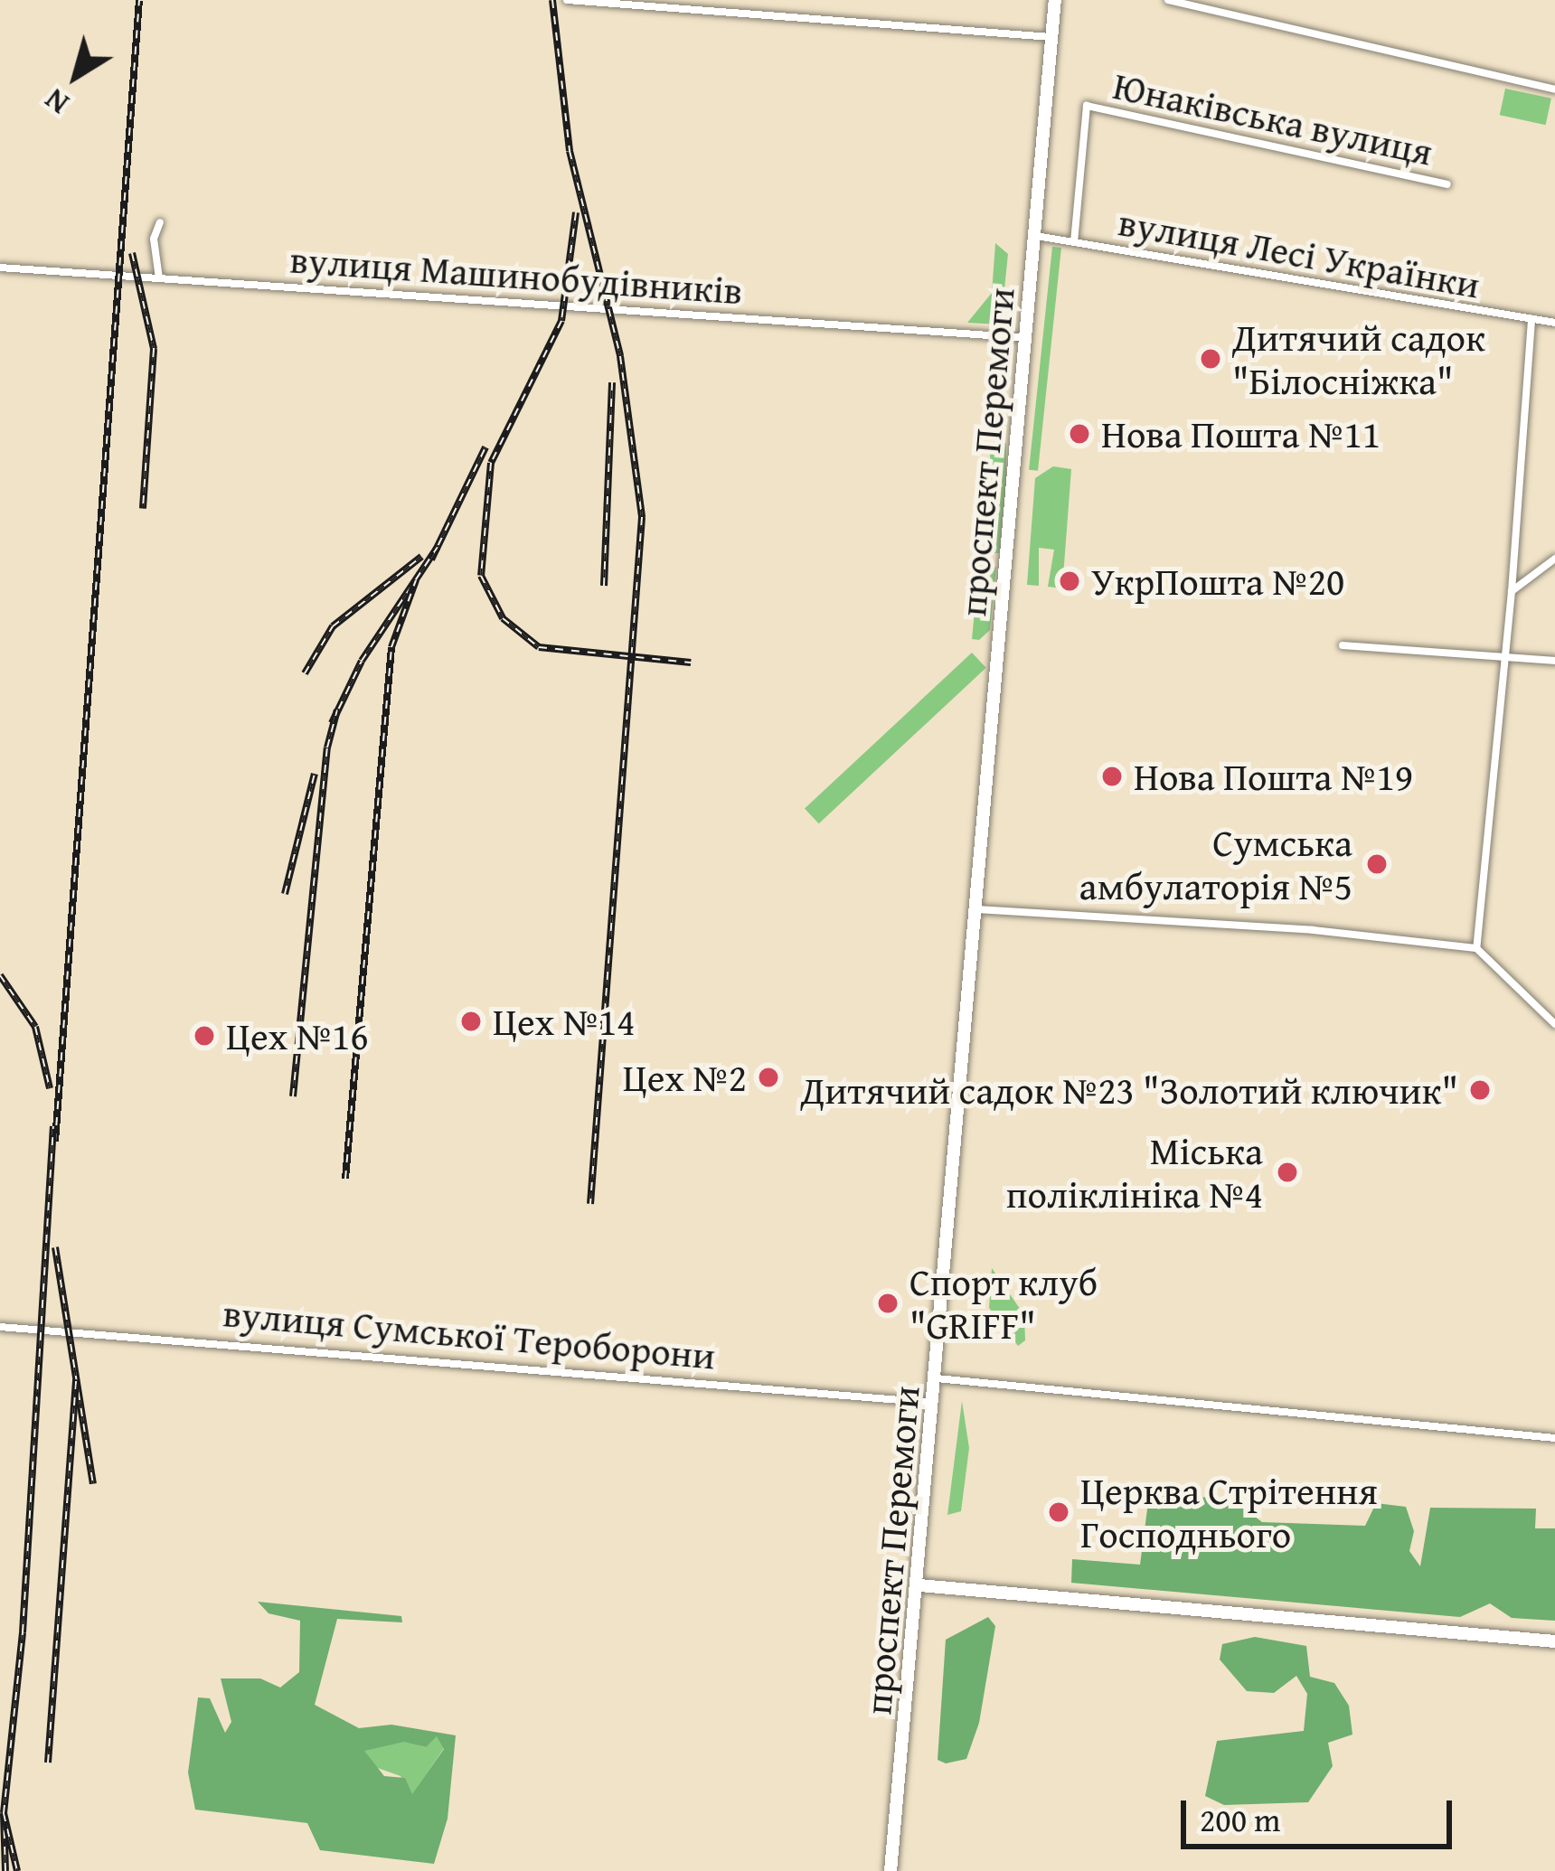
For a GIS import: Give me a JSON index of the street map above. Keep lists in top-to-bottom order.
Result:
{
  "streets": {
    "main road": ["проспект Перемоги"],
    "street": [
      "Юнаківська вулиця",
      "вулиця Лесі Українки",
      "вулиця Машинобудівників",
      "вулиця Сумської Тероборони"
    ]
  },
  "crossings": [
    ["Юнаківська вулиця", "вулиця Лесі Українки"],
    ["вулиця Лесі Українки", "проспект Перемоги"],
    ["вулиця Машинобудівників", "проспект Перемоги"],
    ["проспект Перемоги", "вулиця Сумської Тероборони"]
  ],
  "places": [
    "Дитячий садок \"Білосніжка\"",
    "Нова Пошта №11",
    "УкрПошта №20",
    "Нова Пошта №19",
    "Сумська амбулаторія №5",
    "Цех №14",
    "Цех №16",
    "Цех №2",
    "Дитячий садок №23 \"Золотий ключик\"",
    "Міська поліклініка №4",
    "Спорт клуб \"GRIFF\"",
    "Церква Стрітення Господнього"
  ],
  "scale_bar": "200 m",
  "north": "bottom left"
}
